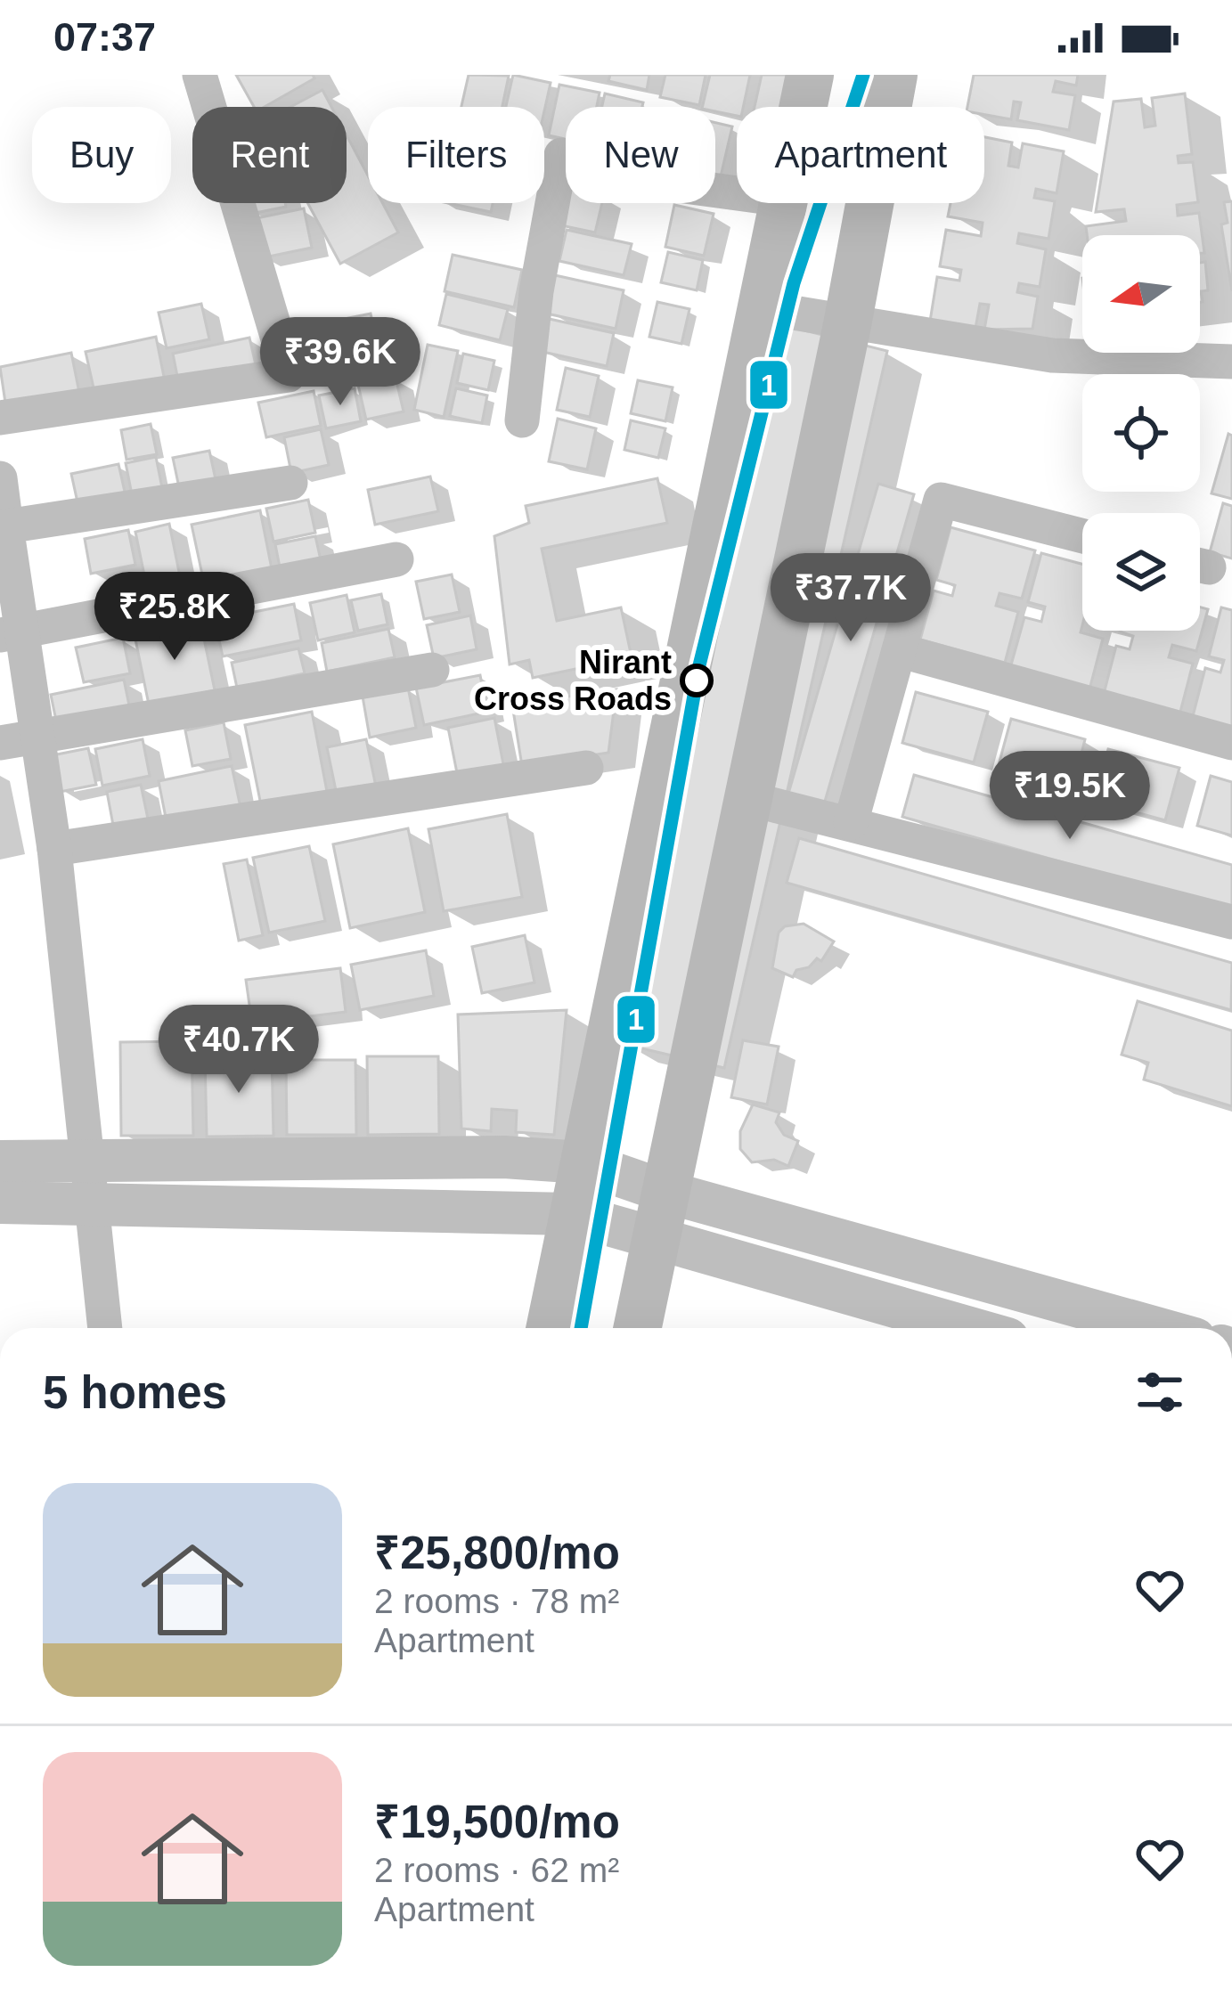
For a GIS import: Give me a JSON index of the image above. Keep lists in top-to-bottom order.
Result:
{
  "places": ["Nirant Cross Roads"],
  "lines": ["transit line 1"],
  "north": "left",
  "page": {
    "status": "07:37",
    "chip": [
      "Buy",
      "Rent",
      "Filters",
      "New",
      "Apartment"
    ],
    "price": [
      "₹39.6K",
      "₹37.7K",
      "₹25.8K",
      "₹19.5K",
      "₹40.7K"
    ],
    "heading": "5 homes",
    "list": [
      {
        "name": "₹25,800/mo",
        "note": "2 rooms · 78 m² · Apartment"
      },
      {
        "name": "₹19,500/mo",
        "note": "2 rooms · 62 m² · Apartment"
      }
    ]
  }
}
